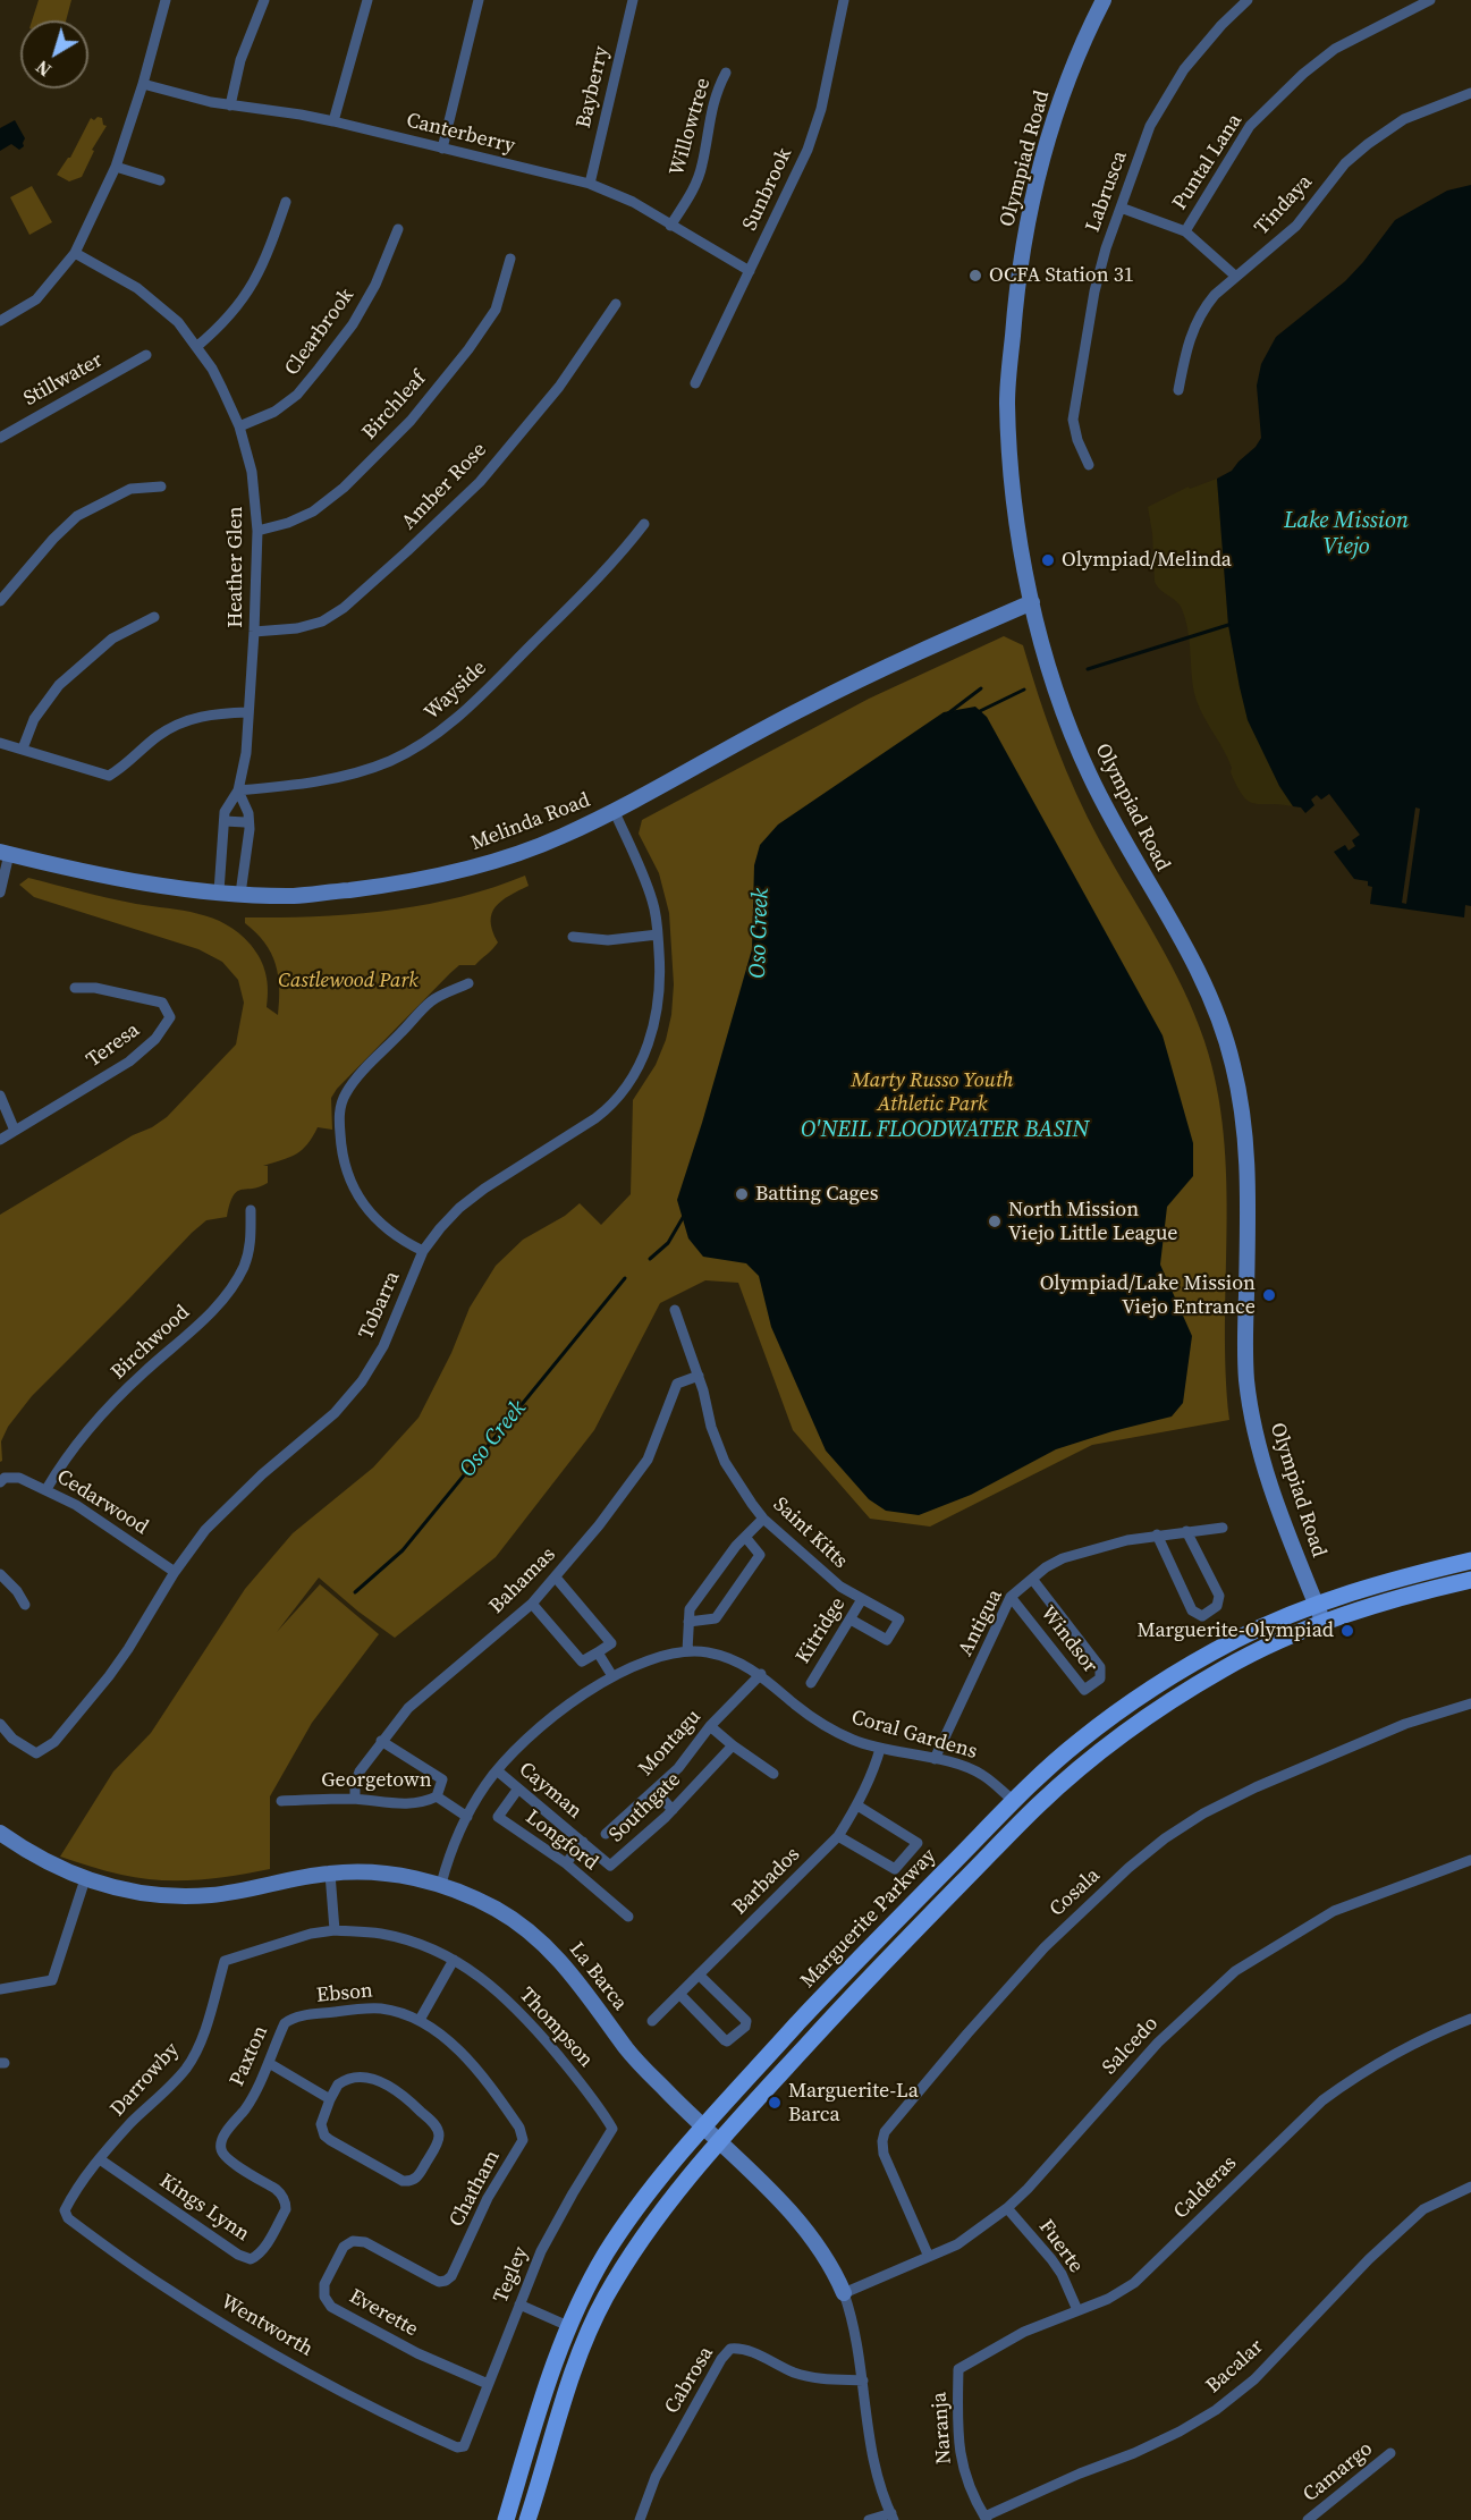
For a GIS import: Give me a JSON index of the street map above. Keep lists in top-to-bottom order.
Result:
{
  "streets": {
    "main road": [
      "Olympiad Road",
      "Melinda Road",
      "Marguerite Parkway",
      "La Barca"
    ],
    "street": [
      "Bayberry",
      "Willowtree",
      "Canterberry",
      "Puntal Lana",
      "Sunbrook",
      "Labrusca",
      "Tindaya",
      "Clearbrook",
      "Stillwater",
      "Birchleaf",
      "Amber Rose",
      "Heather Glen",
      "Wayside",
      "Teresa",
      "Tobarra",
      "Birchwood",
      "Cedarwood",
      "Saint Kitts",
      "Bahamas",
      "Antigua",
      "Kitridge",
      "Windsor",
      "Coral Gardens",
      "Montagu",
      "Georgetown",
      "Cayman",
      "Southgate",
      "Longford",
      "Barbados",
      "Cosala",
      "Ebson",
      "Thompson",
      "Salcedo",
      "Paxton",
      "Darrowby",
      "Calderas",
      "Chatham",
      "Kings Lynn",
      "Fuerte",
      "Tegley",
      "Everette",
      "Wentworth",
      "Bacalar",
      "Cabrosa",
      "Naranja",
      "Camargo"
    ]
  },
  "crossings": [
    ["Bayberry", "Canterberry"],
    ["Willowtree", "Canterberry"],
    ["Canterberry", "Sunbrook"],
    ["Olympiad Road", "Melinda Road"],
    ["Olympiad Road", "Marguerite Parkway"],
    ["Clearbrook", "Heather Glen"],
    ["Birchleaf", "Heather Glen"],
    ["Amber Rose", "Heather Glen"],
    ["Heather Glen", "Wayside"],
    ["Heather Glen", "Melinda Road"],
    ["Melinda Road", "Tobarra"],
    ["Tobarra", "Cedarwood"],
    ["Birchwood", "Cedarwood"],
    ["Saint Kitts", "Bahamas"],
    ["Saint Kitts", "Kitridge"],
    ["Bahamas", "Georgetown"],
    ["Antigua", "Windsor"],
    ["Antigua", "Coral Gardens"],
    ["Coral Gardens", "Montagu"],
    ["Coral Gardens", "Georgetown"],
    ["Coral Gardens", "Cayman"],
    ["Coral Gardens", "Barbados"],
    ["Coral Gardens", "Marguerite Parkway"],
    ["Coral Gardens", "La Barca"],
    ["Cayman", "Southgate"],
    ["Cayman", "Longford"],
    ["Cosala", "Salcedo"],
    ["Marguerite Parkway", "La Barca"],
    ["La Barca", "Salcedo"],
    ["La Barca", "Cabrosa"],
    ["Ebson", "Paxton"],
    ["Ebson", "Chatham"],
    ["Thompson", "Darrowby"],
    ["Thompson", "Tegley"],
    ["Salcedo", "Fuerte"],
    ["Paxton", "Kings Lynn"],
    ["Darrowby", "Kings Lynn"],
    ["Darrowby", "Wentworth"],
    ["Calderas", "Fuerte"],
    ["Calderas", "Naranja"],
    ["Chatham", "Everette"],
    ["Tegley", "Everette"],
    ["Tegley", "Wentworth"],
    ["Bacalar", "Naranja"]
  ],
  "water": ["Lake Mission Viejo", "Oso Creek", "O'NEIL FLOODWATER BASIN"],
  "parks": ["Castlewood Park", "Marty Russo Youth Athletic Park"],
  "places": [
    "OCFA Station 31",
    "Olympiad/Melinda",
    "Batting Cages",
    "North Mission Viejo Little League",
    "Olympiad/Lake Mission Viejo Entrance",
    "Marguerite-Olympiad",
    "Marguerite-La Barca"
  ],
  "north": "bottom left"
}
